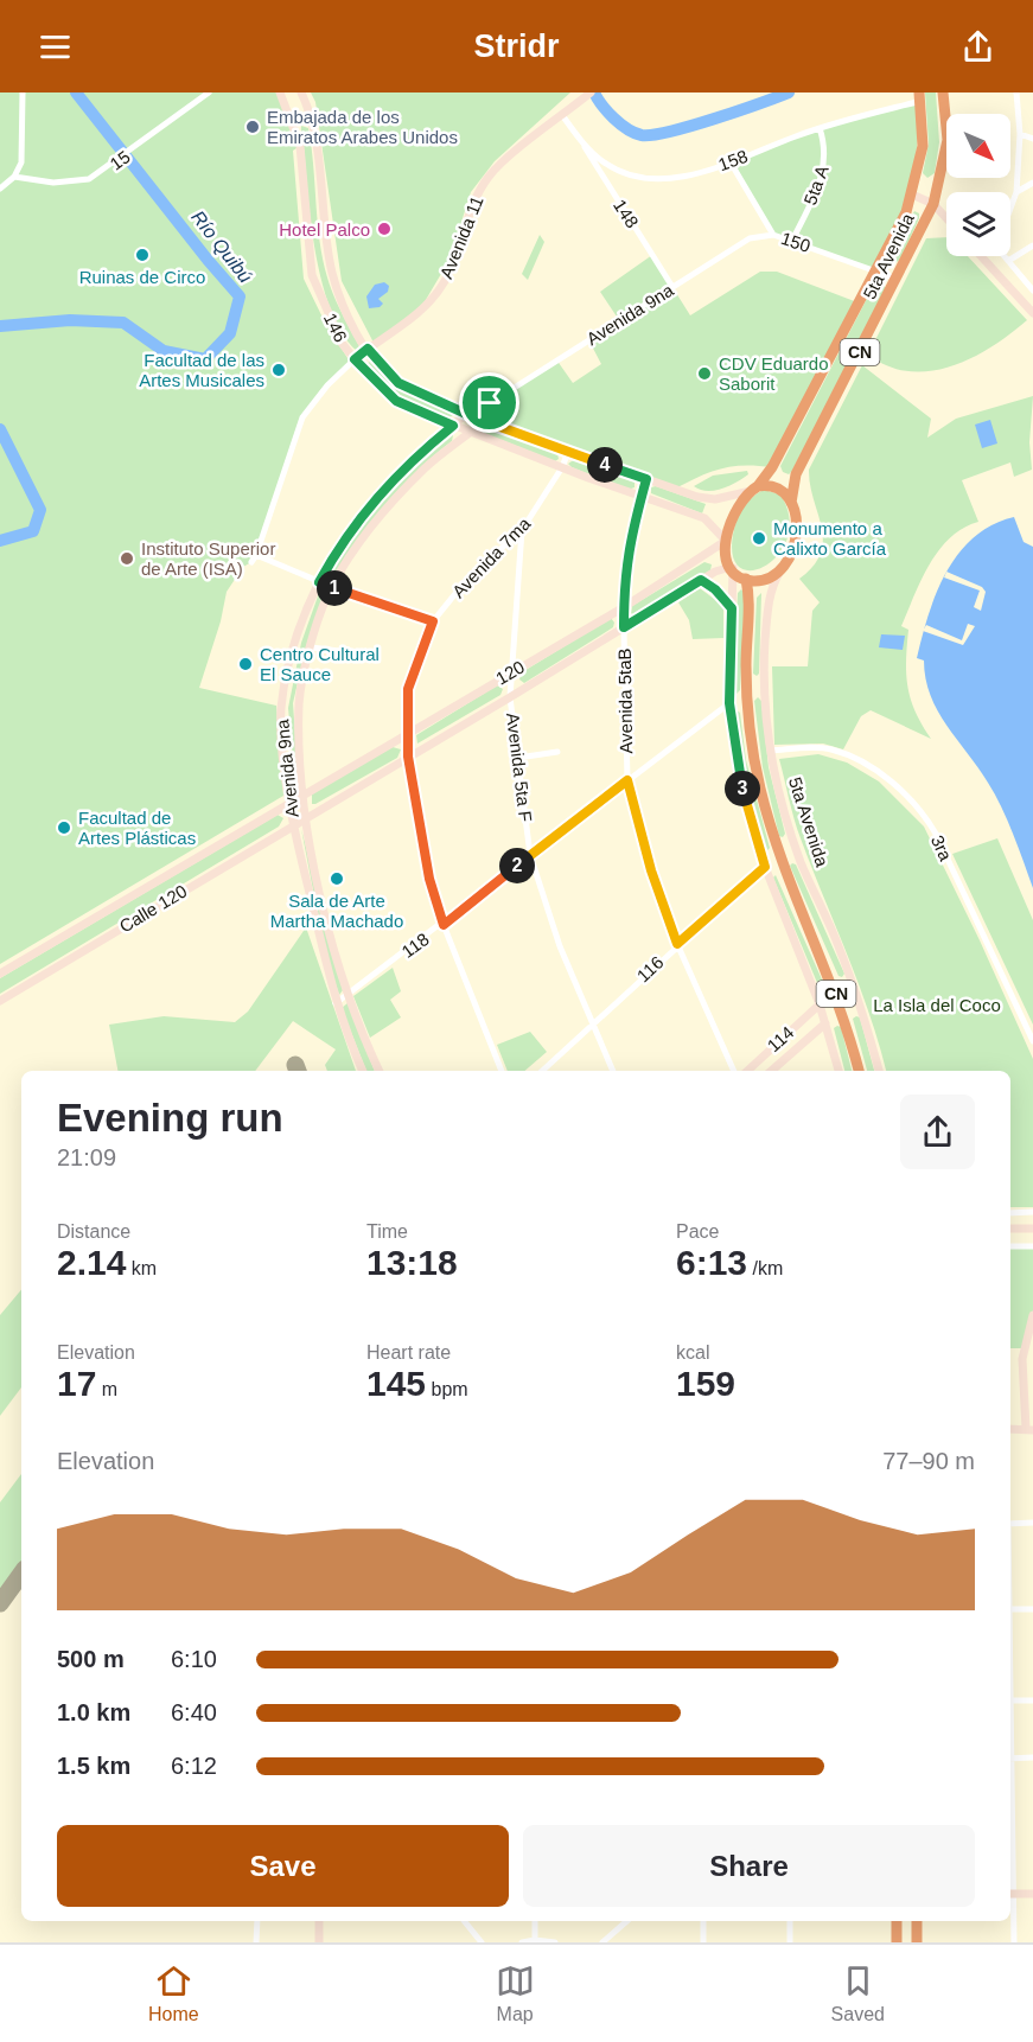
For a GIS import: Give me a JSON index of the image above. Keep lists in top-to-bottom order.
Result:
{
  "streets": {
    "highway": ["5ta Avenida", "CN"],
    "main road": [
      "Avenida 11",
      "Avenida 9na",
      "146",
      "120",
      "Calle 120",
      "114"
    ],
    "street": [
      "15",
      "158",
      "5ta A",
      "148",
      "150",
      "Avenida 7ma",
      "Avenida 5taB",
      "Avenida 5ta F",
      "3ra",
      "118",
      "116"
    ]
  },
  "crossings": [
    ["158", "5ta A"],
    ["158", "148"],
    ["158", "Avenida 11"],
    ["158", "150"],
    ["158", "5ta Avenida"],
    ["5ta A", "150"],
    ["148", "Avenida 9na"],
    ["Avenida 11", "146"],
    ["150", "5ta Avenida"],
    ["150", "Avenida 9na"],
    ["5ta Avenida", "146"],
    ["5ta Avenida", "CN"],
    ["5ta Avenida", "120"],
    ["5ta Avenida", "3ra"],
    ["Avenida 9na", "146"],
    ["Avenida 9na", "120"],
    ["Avenida 9na", "Calle 120"],
    ["Avenida 9na", "118"],
    ["146", "CN"],
    ["146", "Avenida 7ma"],
    ["146", "120"],
    ["146", "Avenida 5taB"],
    ["CN", "120"],
    ["Avenida 7ma", "120"],
    ["Avenida 7ma", "Avenida 5ta F"],
    ["Avenida 7ma", "118"],
    ["120", "Avenida 5taB"],
    ["120", "Avenida 5ta F"],
    ["120", "Calle 120"],
    ["Avenida 5taB", "118"],
    ["Avenida 5taB", "116"],
    ["Avenida 5ta F", "118"],
    ["Avenida 5ta F", "116"]
  ],
  "water": ["Río Quibú"],
  "parks": ["La Isla del Coco"],
  "places": [
    "Embajada de los Emiratos Arabes Unidos",
    "Hotel Palco",
    "Ruinas de Circo",
    "Facultad de las Artes Musicales",
    "CDV Eduardo Saborit",
    "Monumento a Calixto García",
    "Instituto Superior de Arte (ISA)",
    "Centro Cultural El Sauce",
    "Facultad de Artes Plásticas",
    "Sala de Arte Martha Machado"
  ],
  "north": "bottom right",
  "page": {
    "header": "Stridr",
    "pins": [
      "4",
      "1",
      "3",
      "2"
    ],
    "heading": ["Evening run", "21:09"],
    "stats": [
      ["Distance", "2.14 km"],
      ["Time", "13:18"],
      ["Pace", "6:13 /km"],
      ["Elevation", "17 m"],
      ["Heart rate", "145 bpm"],
      ["kcal", "159"]
    ],
    "chart": ["Elevation", "77–90 m"],
    "list": [
      {
        "name": "500 m",
        "note": "6:10"
      },
      {
        "name": "1.0 km",
        "note": "6:40"
      },
      {
        "name": "1.5 km",
        "note": "6:12"
      }
    ],
    "buttons": ["Save", "Share"],
    "tabs": ["Home", "Map", "Saved"]
  }
}
